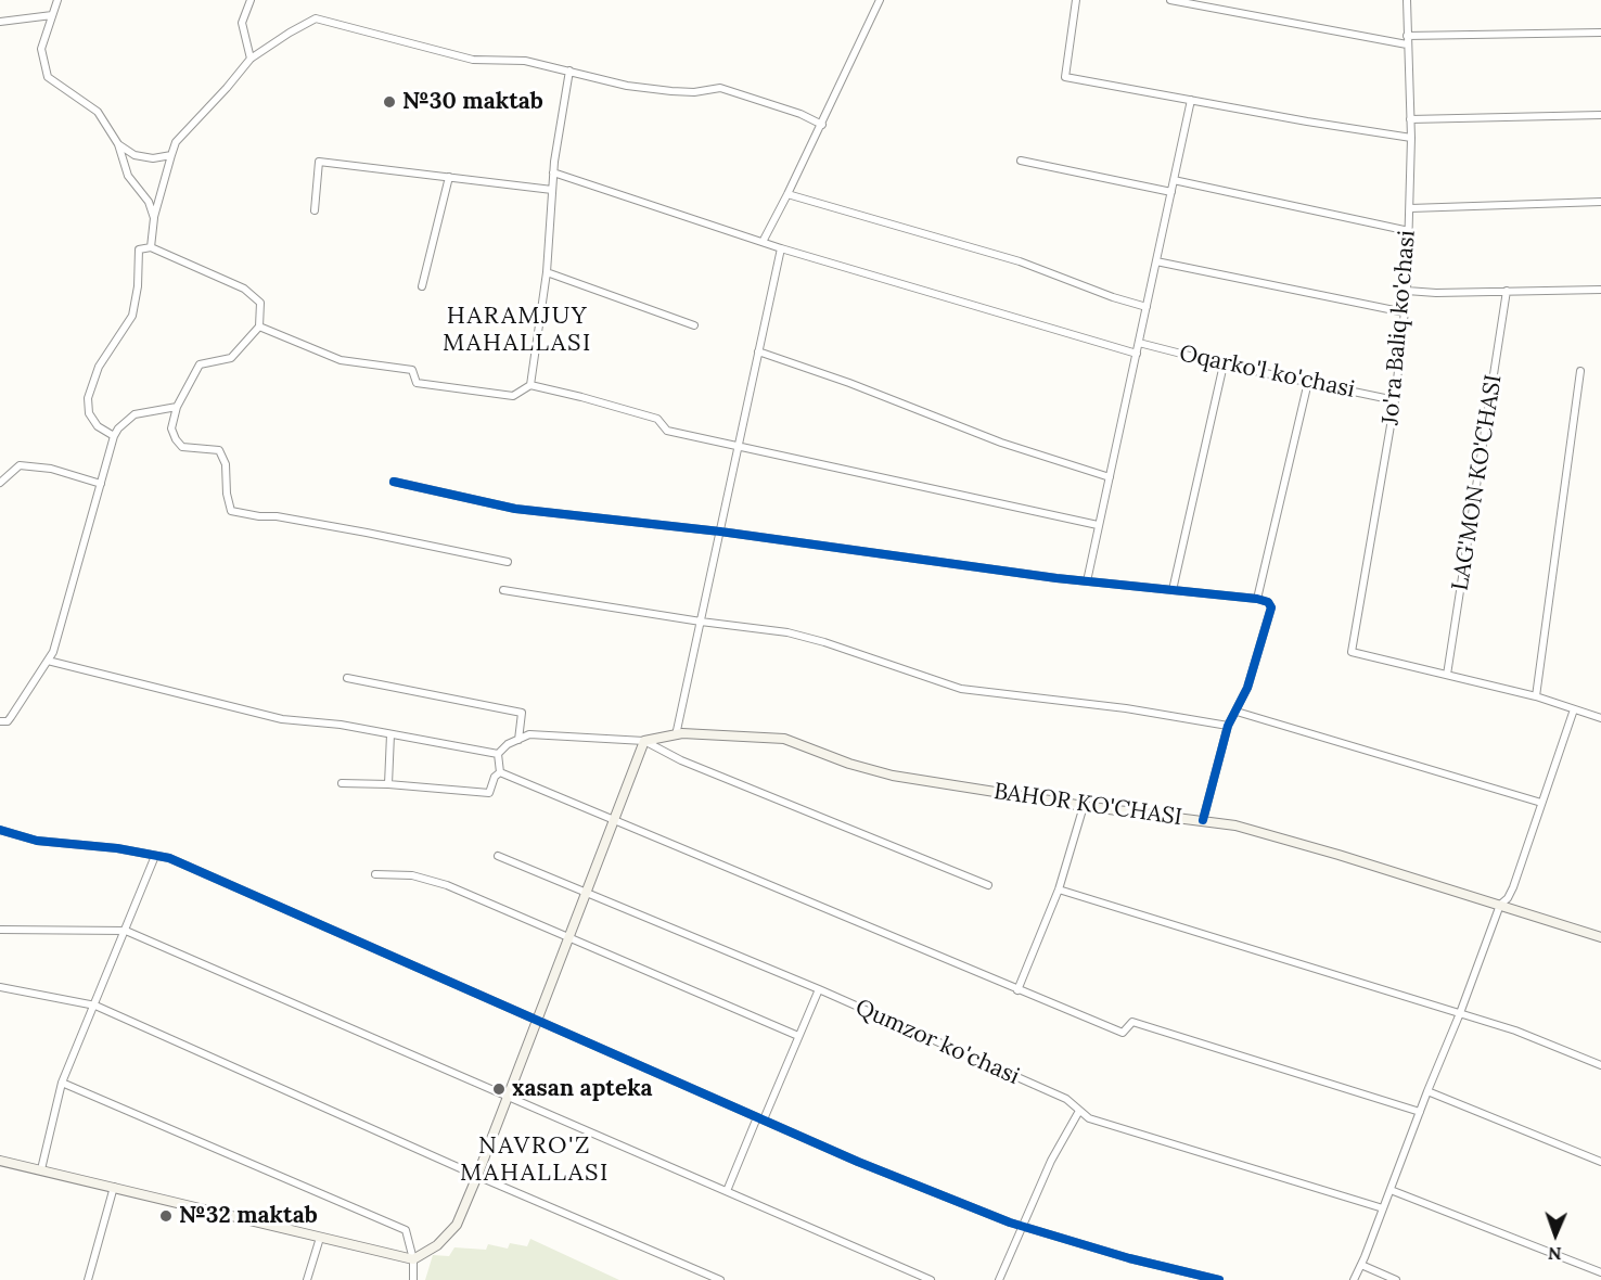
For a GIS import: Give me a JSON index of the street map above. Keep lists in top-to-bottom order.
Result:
{
  "streets": {
    "street": [
      "Jo'ra Baliq ko'chasi",
      "Oqarko'l ko'chasi",
      "LAG'MON KO'CHASI",
      "BAHOR KO'CHASI",
      "Qumzor ko'chasi"
    ]
  },
  "crossings": [
    ["Jo'ra Baliq ko'chasi", "Oqarko'l ko'chasi"],
    ["Jo'ra Baliq ko'chasi", "LAG'MON KO'CHASI"]
  ],
  "districts": ["HARAMJUY MAHALLASI", "NAVRO'Z MAHALLASI"],
  "places": ["№30 maktab", "xasan apteka", "№32 maktab"],
  "north": "bottom"
}
